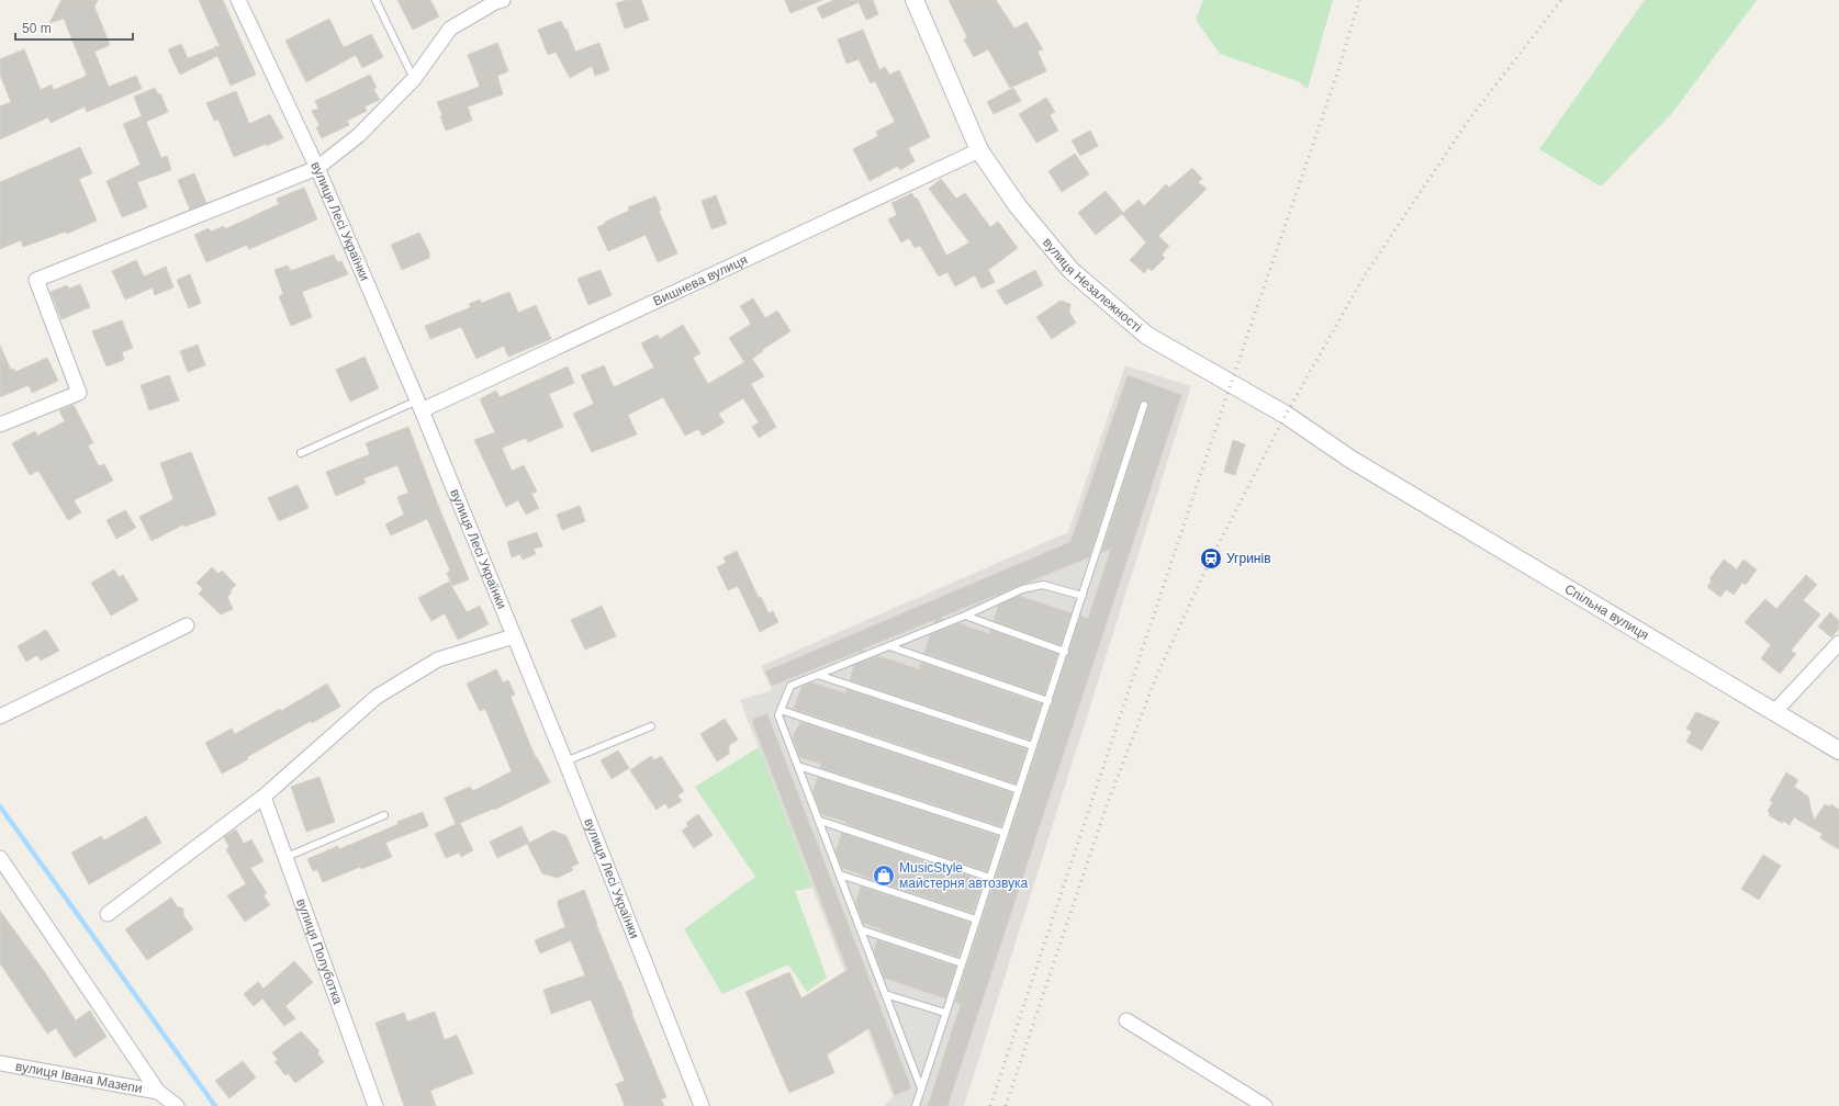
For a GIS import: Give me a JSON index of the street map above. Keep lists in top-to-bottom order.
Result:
{
  "streets": {
    "street": [
      "вулиця Лесі Українки",
      "Вишнева вулиця",
      "вулиця Незалежності",
      "Спільна вулиця",
      "вулиця Полуботка",
      "вулиця Івана Мазепи"
    ]
  },
  "crossings": [
    ["вулиця Лесі Українки", "Вишнева вулиця"],
    ["Вишнева вулиця", "вулиця Незалежності"],
    ["вулиця Незалежності", "Спільна вулиця"]
  ],
  "places": {
    "station": ["Угринів"],
    "shop": ["MusicStyle майстерня автозвука"]
  },
  "scale_bar": "50 m"
}
